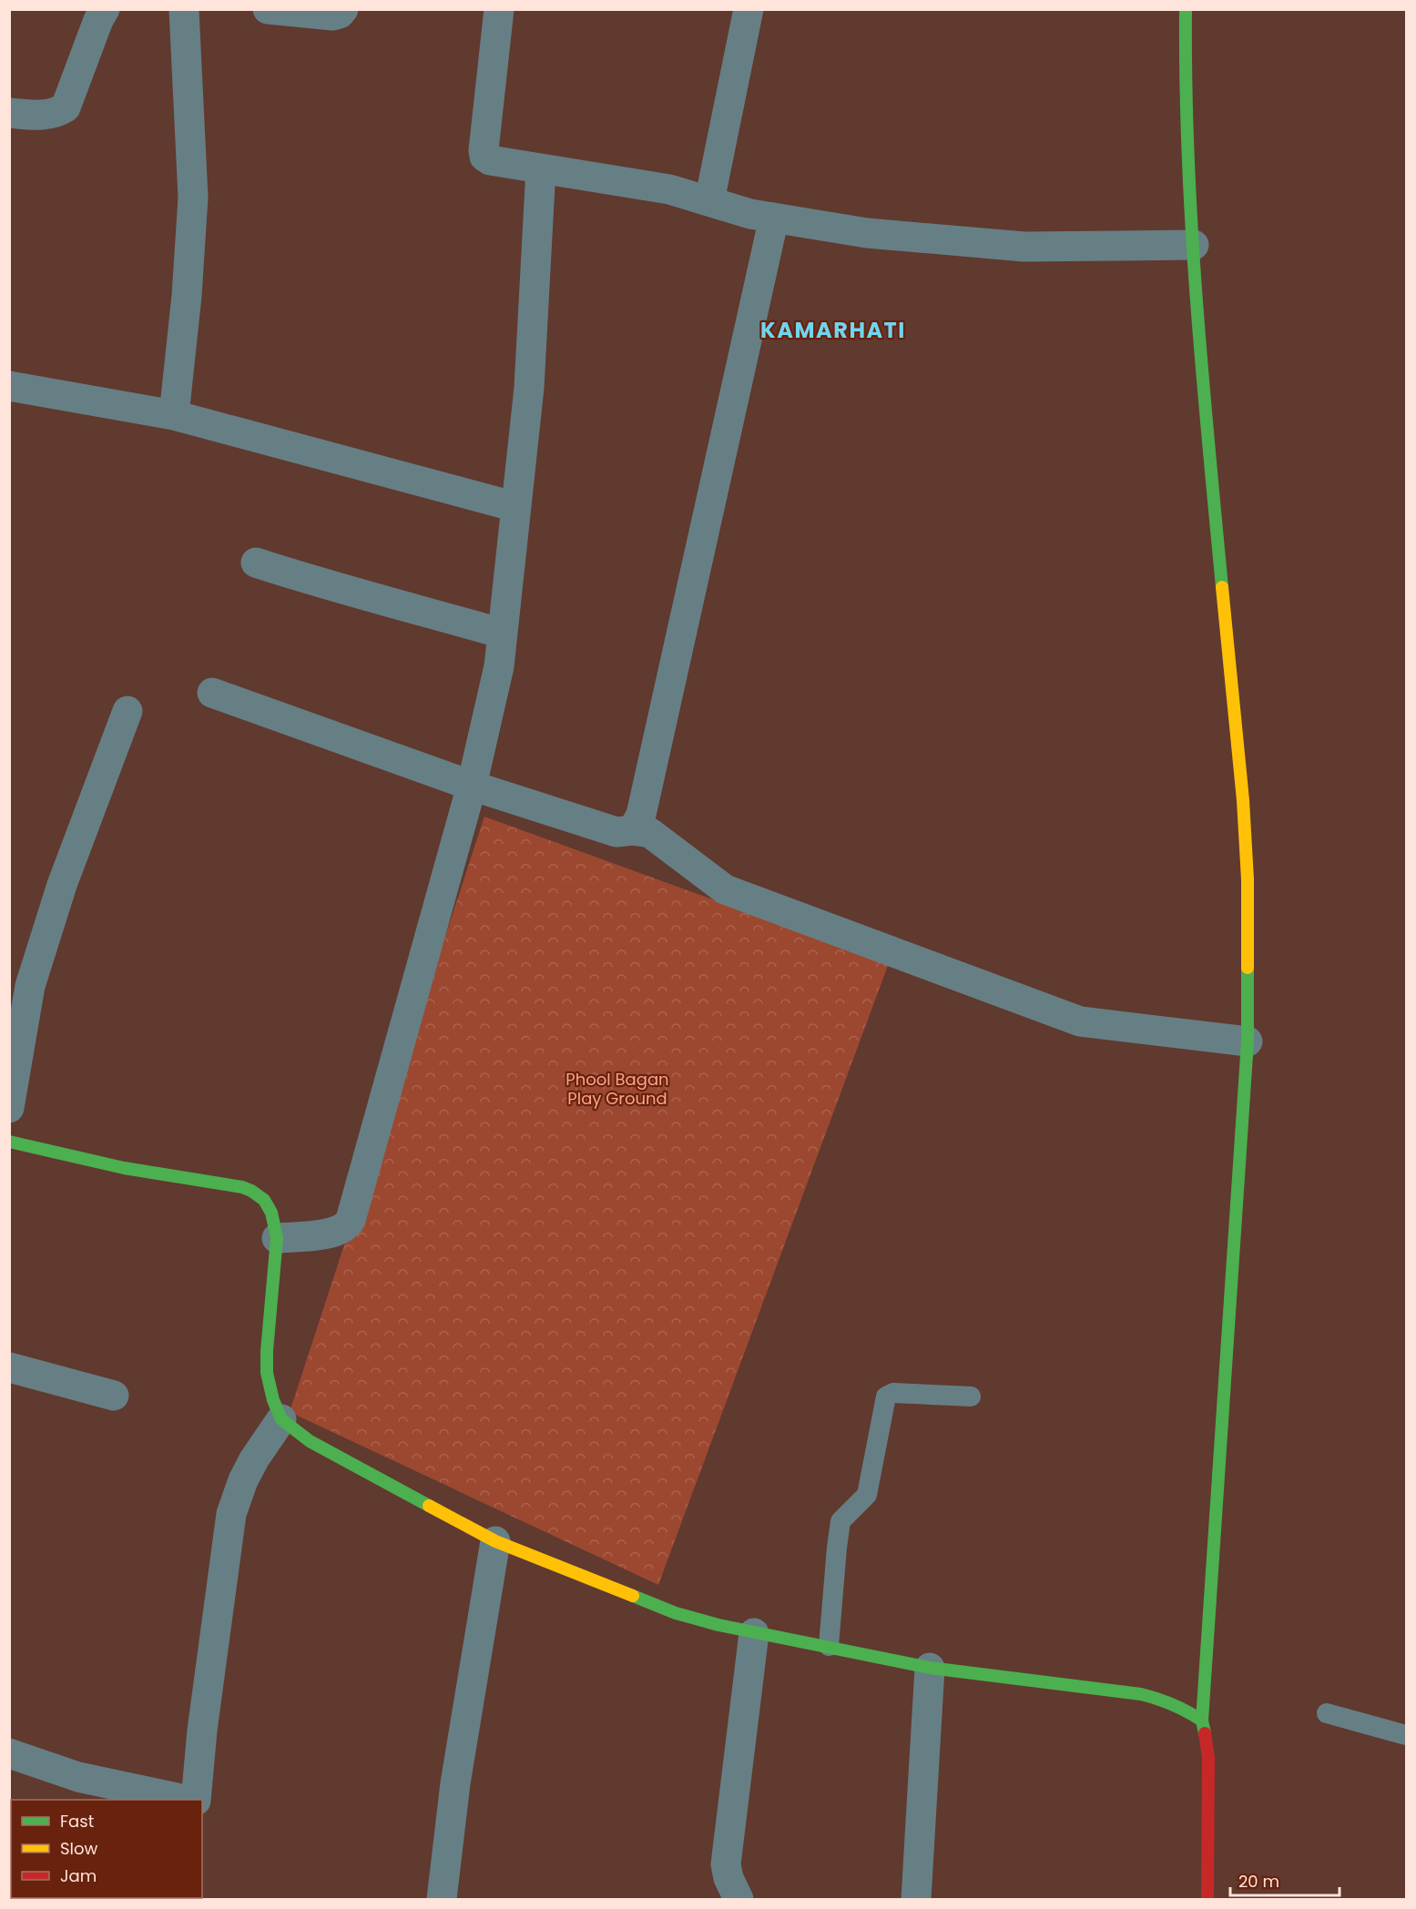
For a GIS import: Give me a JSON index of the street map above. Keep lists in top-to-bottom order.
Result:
{
  "districts": ["KAMARHATI"],
  "parks": ["Phool Bagan Play Ground"],
  "legend": ["Fast", "Slow", "Jam"],
  "scale_bar": "20 m"
}
